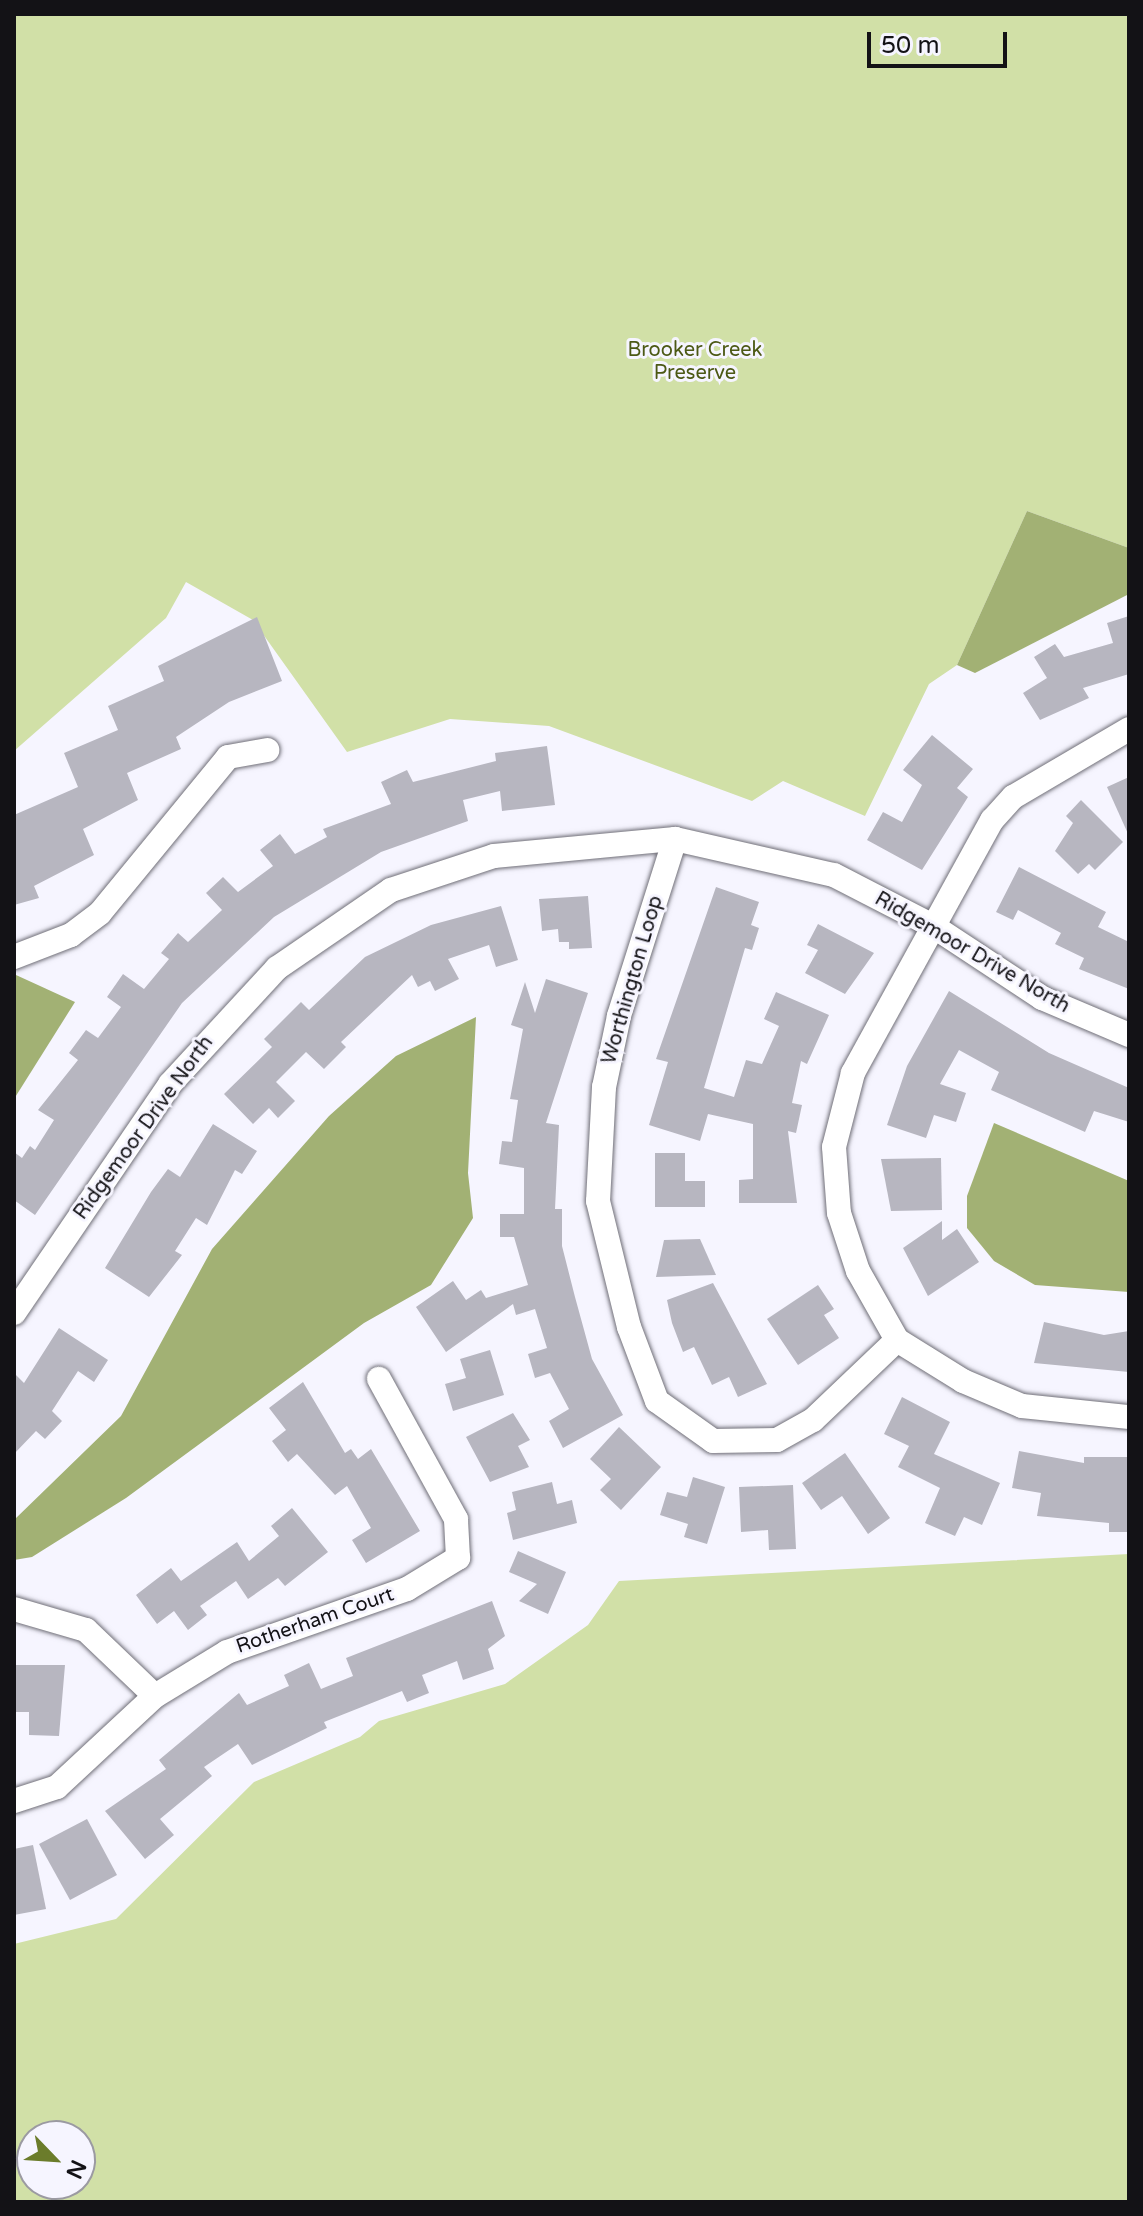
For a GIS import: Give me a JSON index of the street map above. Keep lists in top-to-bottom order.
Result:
{
  "streets": {
    "street": ["Ridgemoor Drive North", "Worthington Loop", "Rotherham Court"]
  },
  "crossings": [
    ["Ridgemoor Drive North", "Worthington Loop"]
  ],
  "parks": ["Brooker Creek Preserve"],
  "scale_bar": "50 m",
  "north": "bottom right"
}
